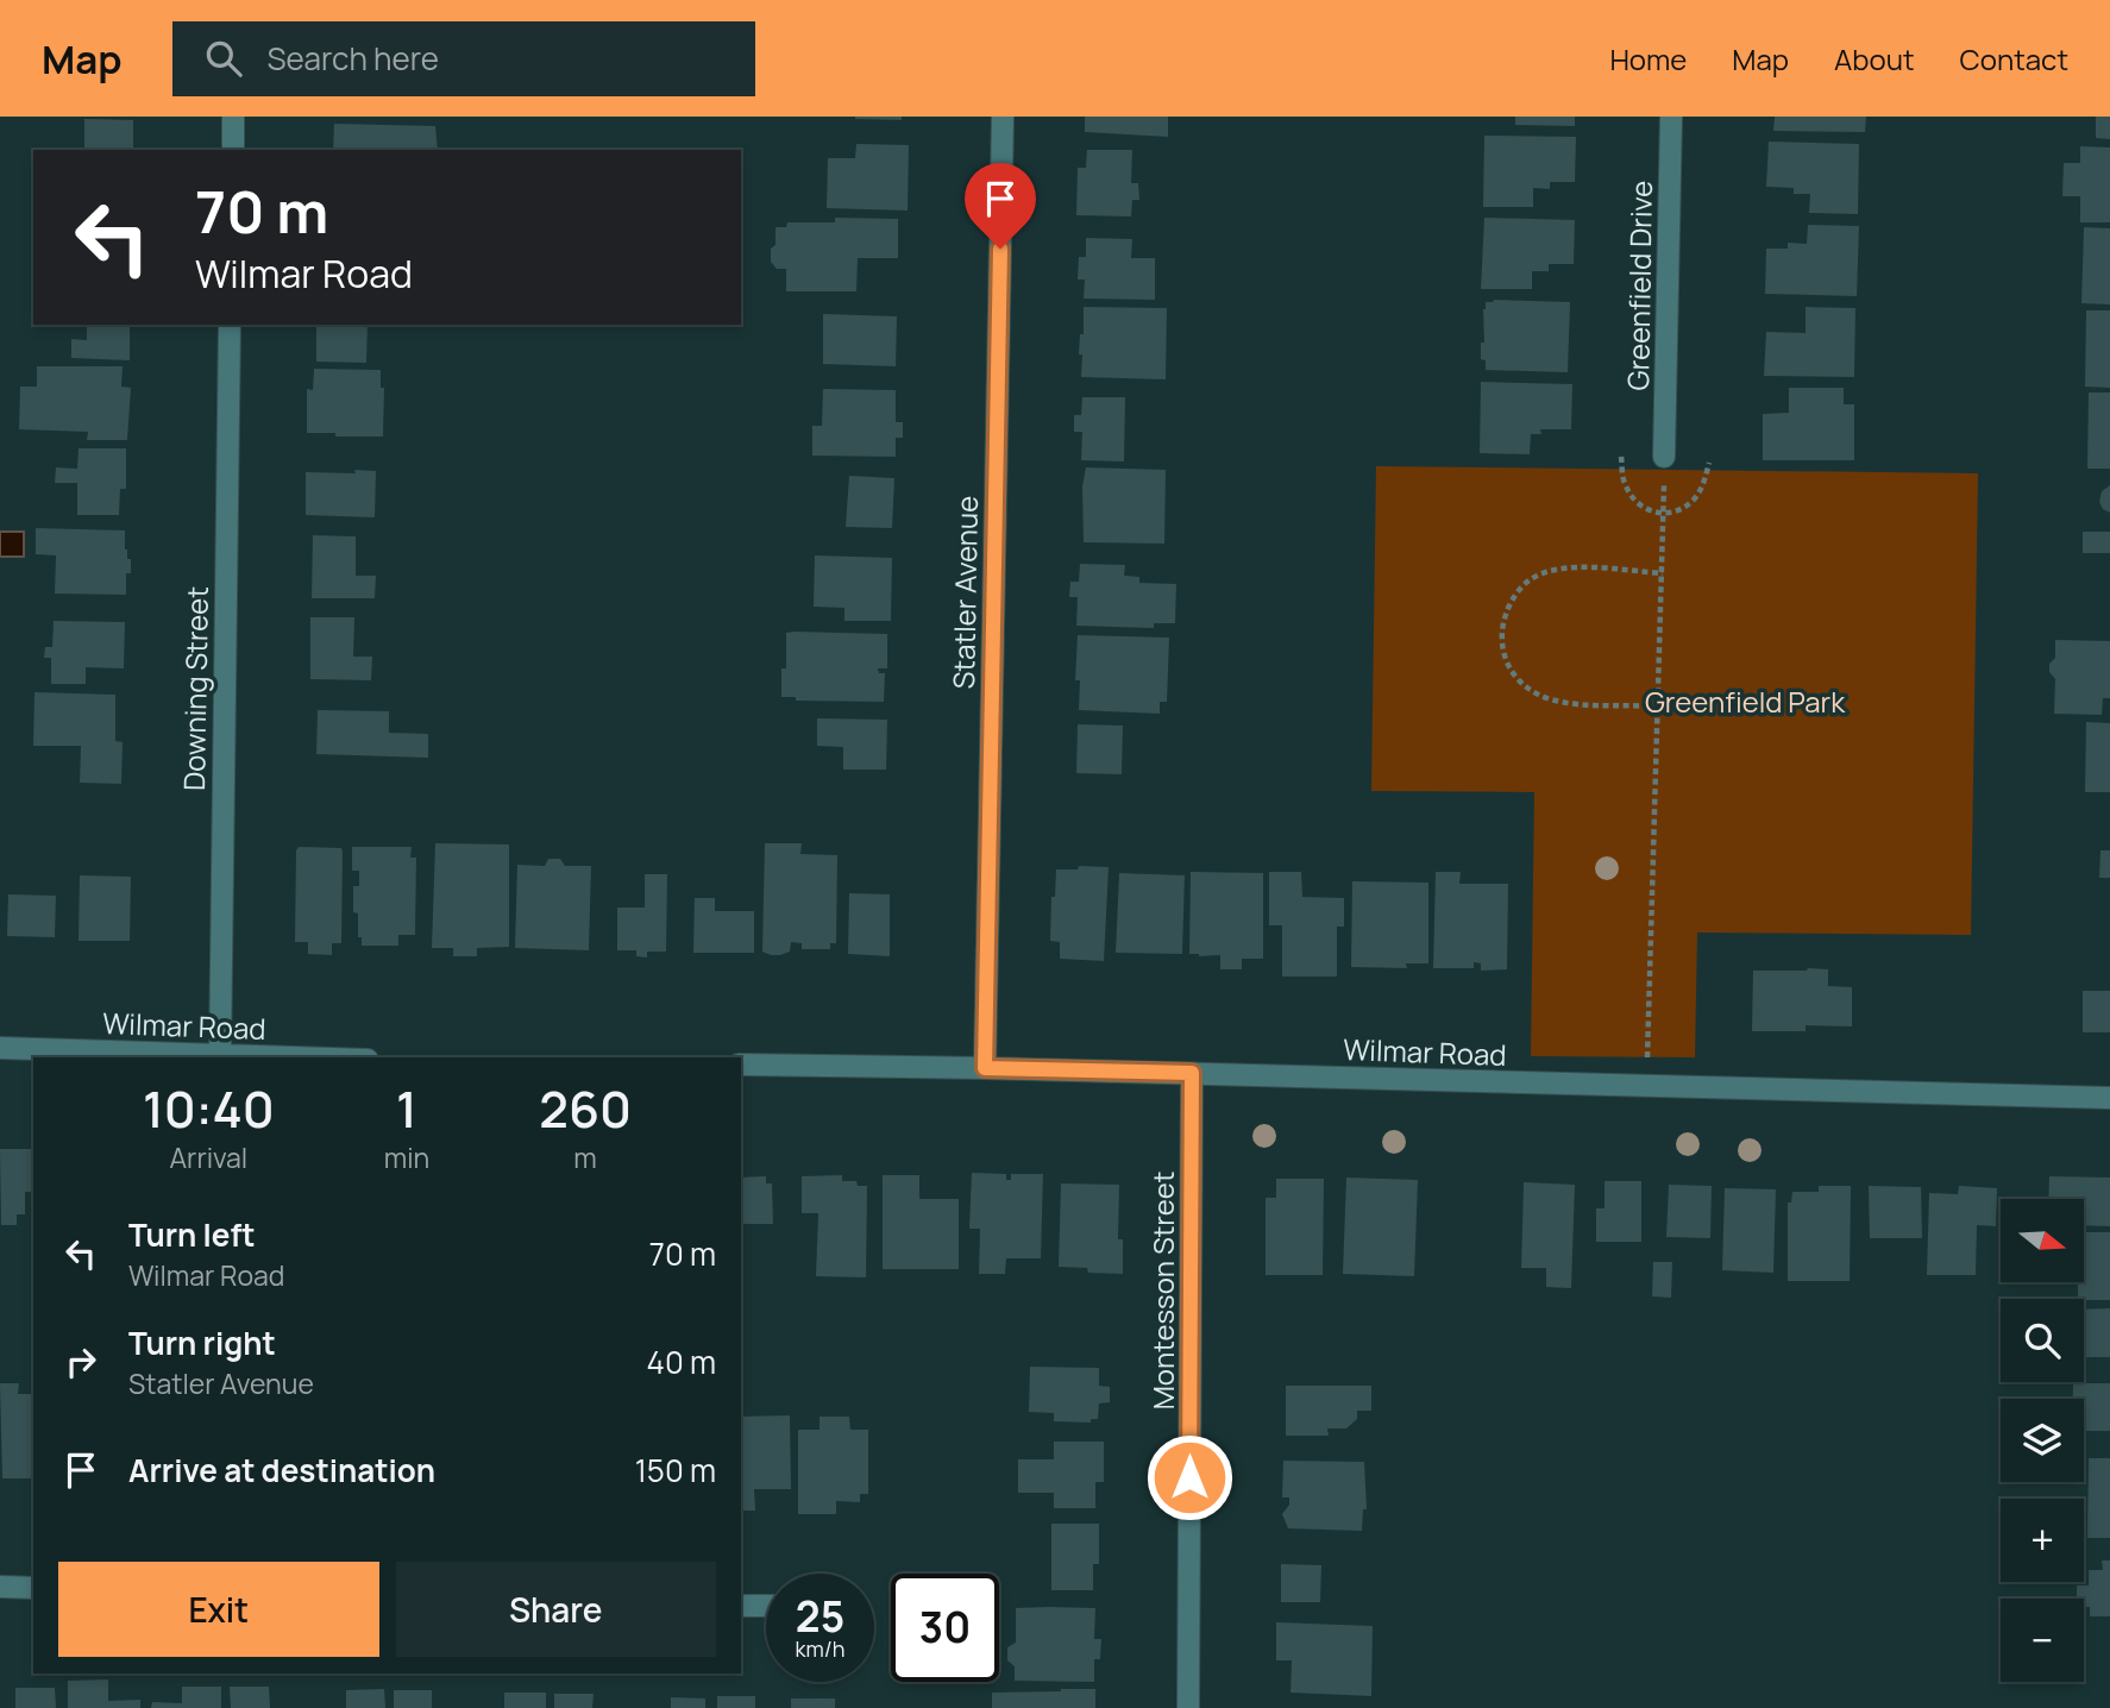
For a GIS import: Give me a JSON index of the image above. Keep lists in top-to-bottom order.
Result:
{
  "streets": {
    "street": [
      "Greenfield Drive",
      "Statler Avenue",
      "Downing Street",
      "Wilmar Road",
      "Montesson Street"
    ]
  },
  "crossings": [
    ["Statler Avenue", "Wilmar Road"],
    ["Downing Street", "Wilmar Road"],
    ["Wilmar Road", "Montesson Street"]
  ],
  "parks": ["Greenfield Park"],
  "north": "right",
  "page": {
    "header": "Map",
    "search": "Search here",
    "nav": [
      "Home",
      "Map",
      "About",
      "Contact"
    ],
    "turn": ["70 m", "Wilmar Road"],
    "eta": [
      "10:40",
      "Arrival",
      "1",
      "min",
      "260",
      "m"
    ],
    "map_buttons": ["+", "−"],
    "list": [
      {
        "name": "Turn left",
        "note": "Wilmar Road",
        "value": "70 m"
      },
      {
        "name": "Turn right",
        "note": "Statler Avenue",
        "value": "40 m"
      },
      {
        "name": "Arrive at destination",
        "value": "150 m"
      }
    ],
    "buttons": ["Exit", "Share"],
    "speed": "25 km/h",
    "limit": "30"
  }
}
